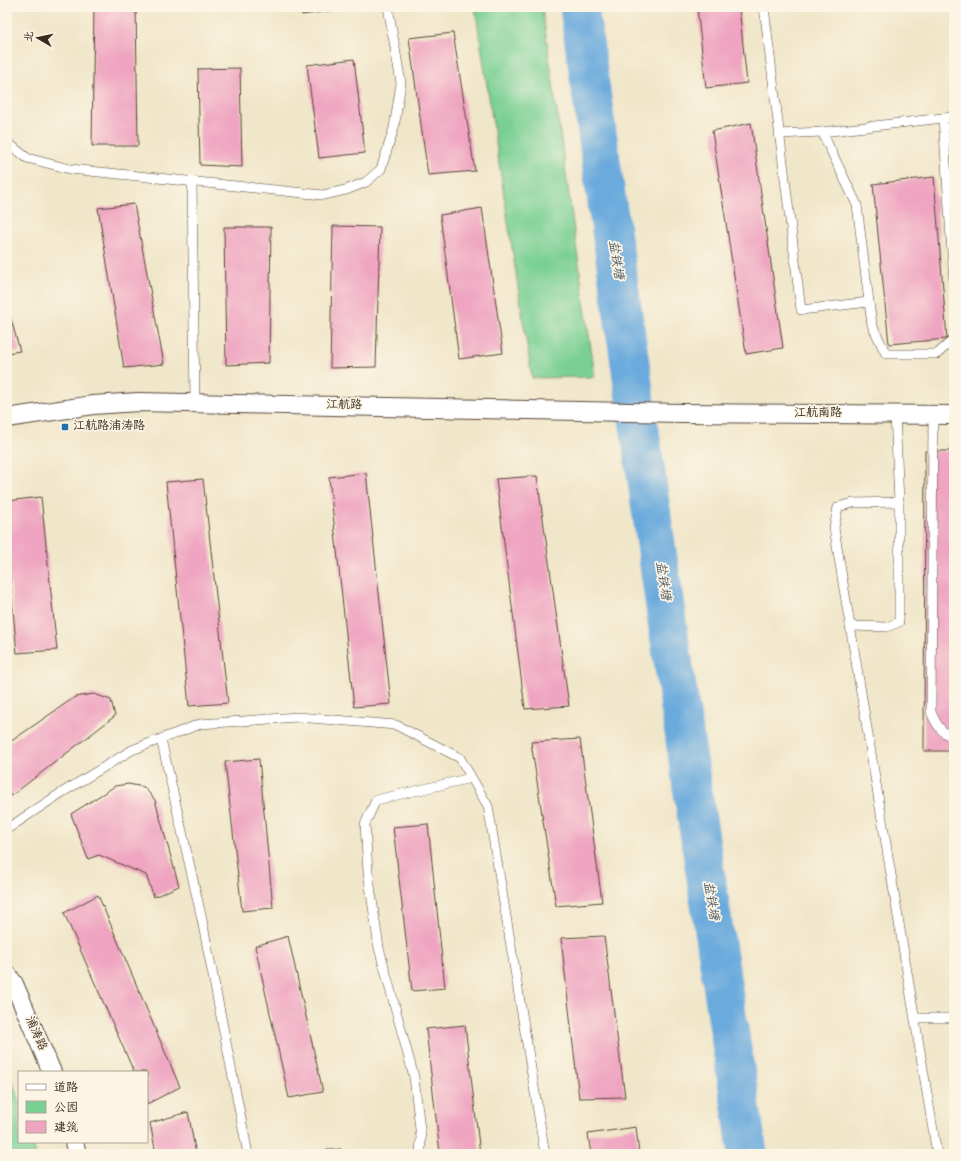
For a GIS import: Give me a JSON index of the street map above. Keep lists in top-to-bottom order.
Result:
{
  "streets": {
    "street": ["江航路", "江航南路", "浦涛路"]
  },
  "crossings": [
    ["江航路", "江航南路"]
  ],
  "water": ["盐铁塘"],
  "places": {
    "transit": ["江航路浦涛路"]
  },
  "legend": ["道路", "公园", "建筑"],
  "north": "left"
}
